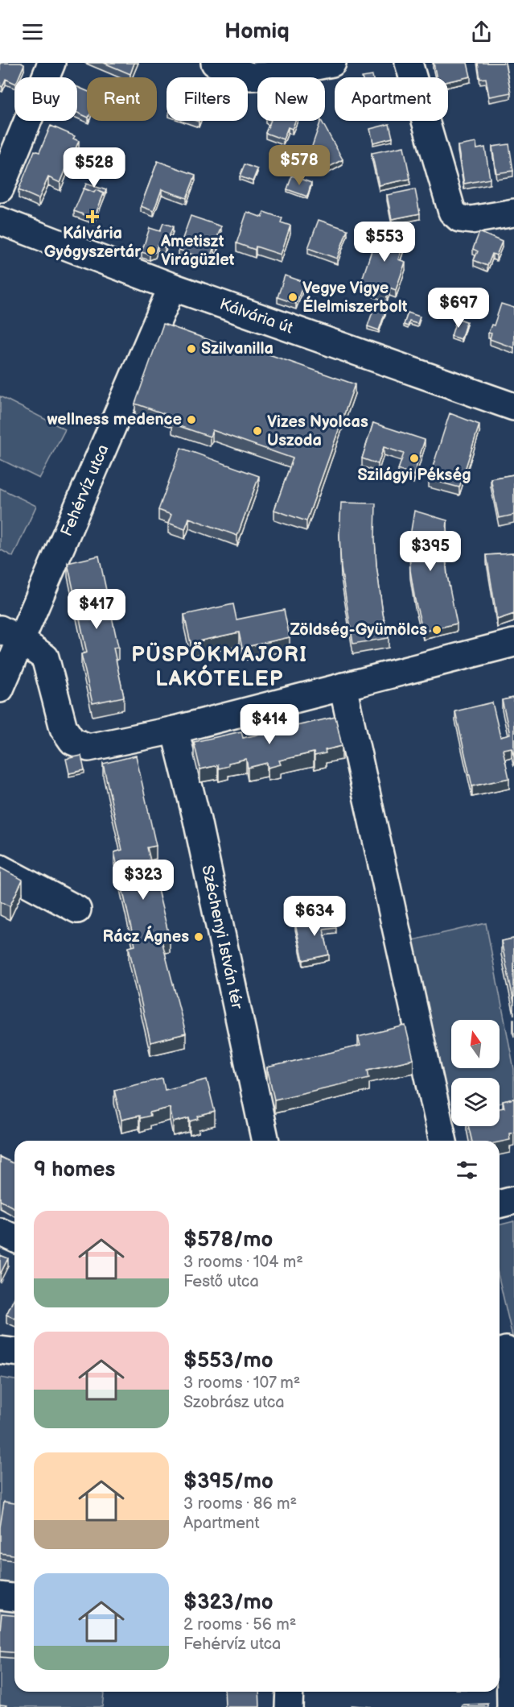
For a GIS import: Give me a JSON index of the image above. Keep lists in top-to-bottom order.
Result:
{
  "streets": {
    "street": ["Kálvária út", "Fehérvíz utca", "Széchenyi István tér"]
  },
  "crossings": [
    ["Kálvária út", "Fehérvíz utca"]
  ],
  "districts": ["PÜSPÖKMAJORI LAKÓTELEP"],
  "places": {
    "health": ["Kálvária Gyógyszertár"],
    "other": [
      "Ametiszt Virágüzlet",
      "Vegye Vigye Élelmiszerbolt",
      "Szilvanilla",
      "wellness medence",
      "Vizes Nyolcas Uszoda",
      "Szilágyi Pékség",
      "Zöldség-Gyümölcs",
      "Rácz Ágnes"
    ]
  },
  "north": "top",
  "page": {
    "header": "Homiq",
    "chip": [
      "Buy",
      "Rent",
      "Filters",
      "New",
      "Apartment"
    ],
    "price": [
      "$578",
      "$528",
      "$553",
      "$697",
      "$395",
      "$417",
      "$414",
      "$323",
      "$634"
    ],
    "heading": "9 homes",
    "list": [
      {
        "name": "$578/mo",
        "note": "3 rooms · 104 m² · Festő utca"
      },
      {
        "name": "$553/mo",
        "note": "3 rooms · 107 m² · Szobrász utca"
      },
      {
        "name": "$395/mo",
        "note": "3 rooms · 86 m² · Apartment"
      },
      {
        "name": "$323/mo",
        "note": "2 rooms · 56 m² · Fehérvíz utca"
      }
    ]
  }
}
